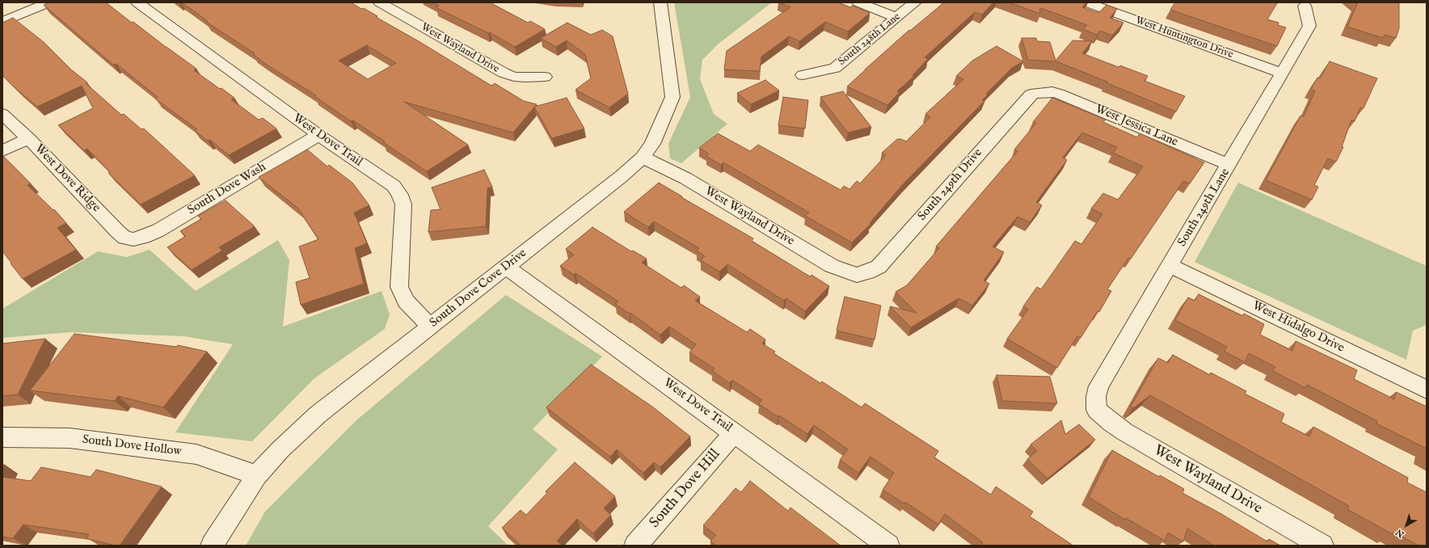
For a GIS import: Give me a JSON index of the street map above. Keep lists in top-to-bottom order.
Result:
{
  "streets": {
    "street": [
      "West Huntington Drive",
      "South 248th Lane",
      "West Wayland Drive",
      "West Jessica Lane",
      "West Dove Trail",
      "West Dove Ridge",
      "South 249th Drive",
      "South Dove Wash",
      "South 249th Lane",
      "South Dove Cove Drive",
      "West Hidalgo Drive",
      "South Dove Hollow",
      "South Dove Hill"
    ]
  },
  "crossings": [
    ["West Huntington Drive", "South 249th Lane"],
    ["West Wayland Drive", "South 249th Drive"],
    ["West Wayland Drive", "South 249th Lane"],
    ["West Wayland Drive", "South Dove Cove Drive"],
    ["West Jessica Lane", "South 249th Drive"],
    ["West Jessica Lane", "South 249th Lane"],
    ["West Dove Trail", "South Dove Wash"],
    ["West Dove Trail", "South Dove Cove Drive"],
    ["West Dove Trail", "South Dove Hill"],
    ["West Dove Ridge", "South Dove Wash"],
    ["South 249th Lane", "West Hidalgo Drive"],
    ["South Dove Cove Drive", "South Dove Hollow"]
  ],
  "north": "bottom left"
}
